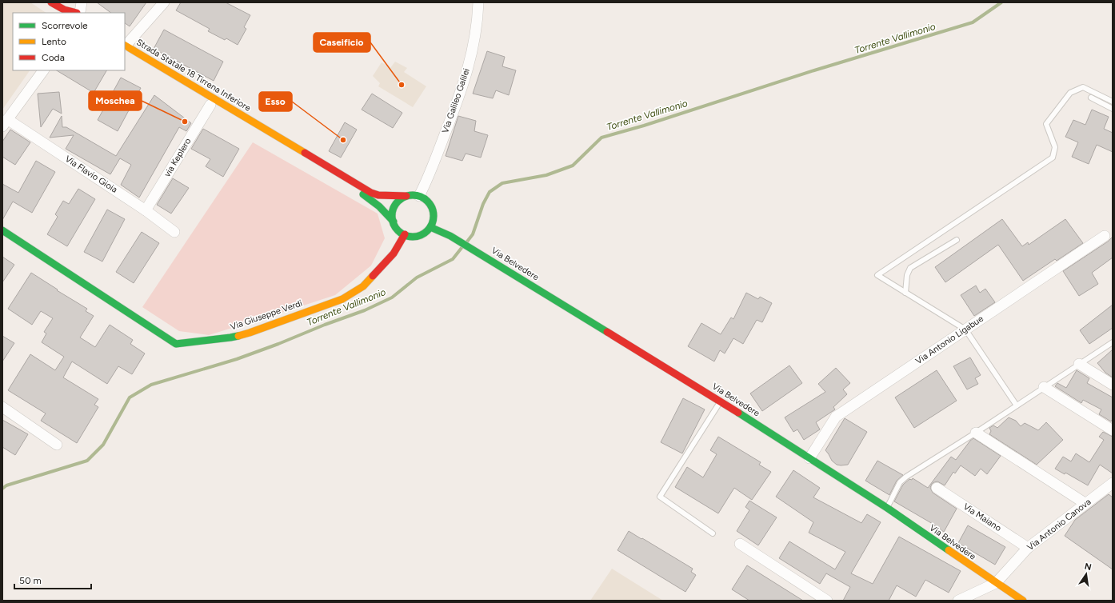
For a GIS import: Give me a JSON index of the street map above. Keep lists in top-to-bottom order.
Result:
{
  "streets": {
    "main road": ["Strada Statale 18 Tirrena Inferiore", "Via Belvedere", "Via Giuseppe Verdi"],
    "street": [
      "Via Galileo Galilei",
      "via Keplero",
      "Via Flavio Gioia",
      "Via Antonio Ligabue",
      "Via Maiano",
      "Via Antonio Canova"
    ]
  },
  "crossings": [
    ["Strada Statale 18 Tirrena Inferiore", "Via Galileo Galilei"],
    ["Strada Statale 18 Tirrena Inferiore", "via Keplero"],
    ["Strada Statale 18 Tirrena Inferiore", "Via Belvedere"],
    ["Strada Statale 18 Tirrena Inferiore", "Via Giuseppe Verdi"],
    ["Via Galileo Galilei", "Via Belvedere"],
    ["Via Galileo Galilei", "Via Giuseppe Verdi"],
    ["via Keplero", "Via Flavio Gioia"],
    ["Via Belvedere", "Via Giuseppe Verdi"],
    ["Via Belvedere", "Via Antonio Ligabue"],
    ["Via Belvedere", "Via Antonio Canova"],
    ["Via Maiano", "Via Antonio Canova"]
  ],
  "water": ["Torrente Vallimonio"],
  "places": ["Caseificio", "Moschea", "Esso"],
  "legend": ["Scorrevole", "Lento", "Coda"],
  "scale_bar": "50 m",
  "north": "top"
}
